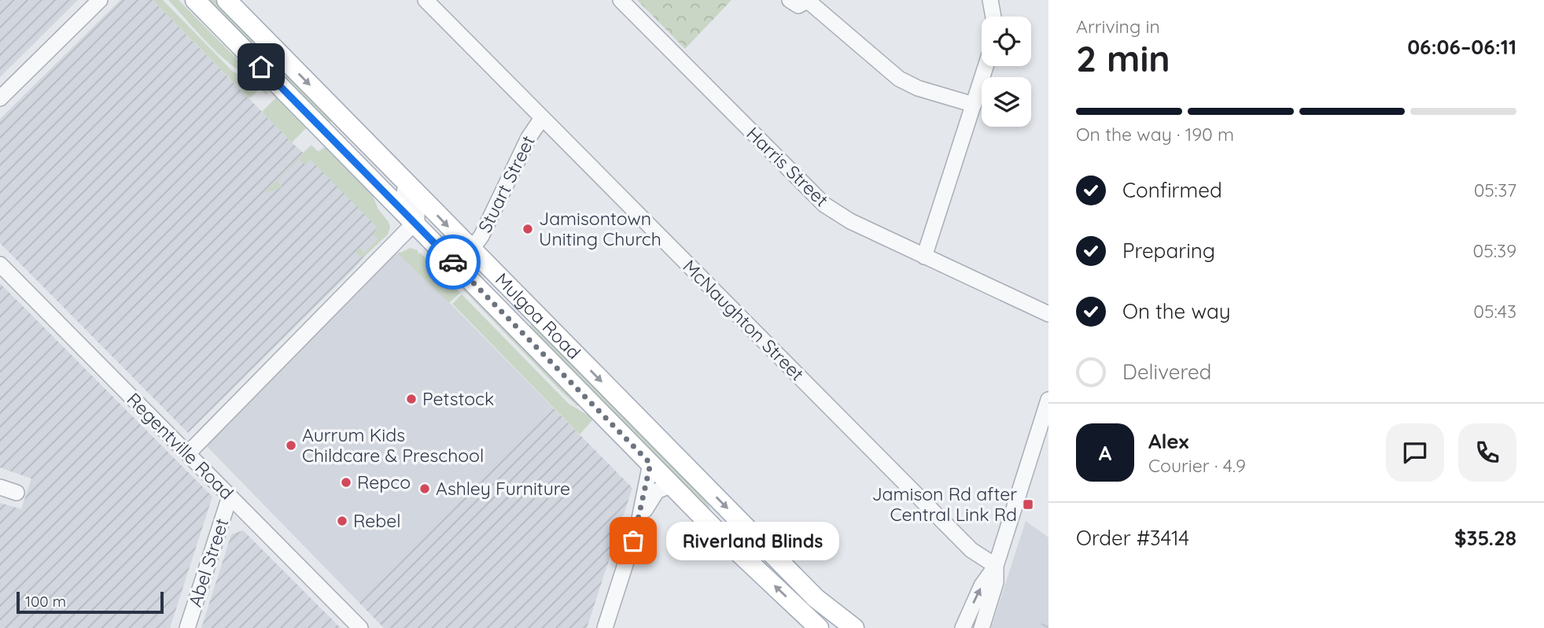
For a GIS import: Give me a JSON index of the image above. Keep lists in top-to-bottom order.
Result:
{
  "streets": {
    "main road": ["Mulgoa Road"],
    "street": [
      "Harris Street",
      "Stuart Street",
      "McNaughton Street",
      "Regentville Road",
      "Abel Street"
    ]
  },
  "crossings": [
    ["Stuart Street", "Mulgoa Road"],
    ["Stuart Street", "McNaughton Street"],
    ["Regentville Road", "Abel Street"]
  ],
  "places": {
    "other": [
      "Jamisontown Uniting Church",
      "Petstock",
      "Aurrum Kids Childcare & Preschool",
      "Repco",
      "Ashley Furniture",
      "Rebel",
      "Riverland Blinds"
    ],
    "transit": ["Jamison Rd after Central Link Rd"]
  },
  "scale_bar": "100 m",
  "page": {
    "heading": ["2 min", "Arriving in", "06:06–06:11"],
    "panel": [
      "Alex",
      "Courier · 4.9",
      "Order #3414",
      "$35.28"
    ],
    "bar": "On the way · 190 m",
    "list": [
      ["Confirmed", "05:37"],
      ["Preparing", "05:39"],
      ["On the way", "05:43"],
      "Delivered"
    ],
    "round": "A",
    "bubble": "Riverland Blinds",
    "scale": "100 m"
  }
}
